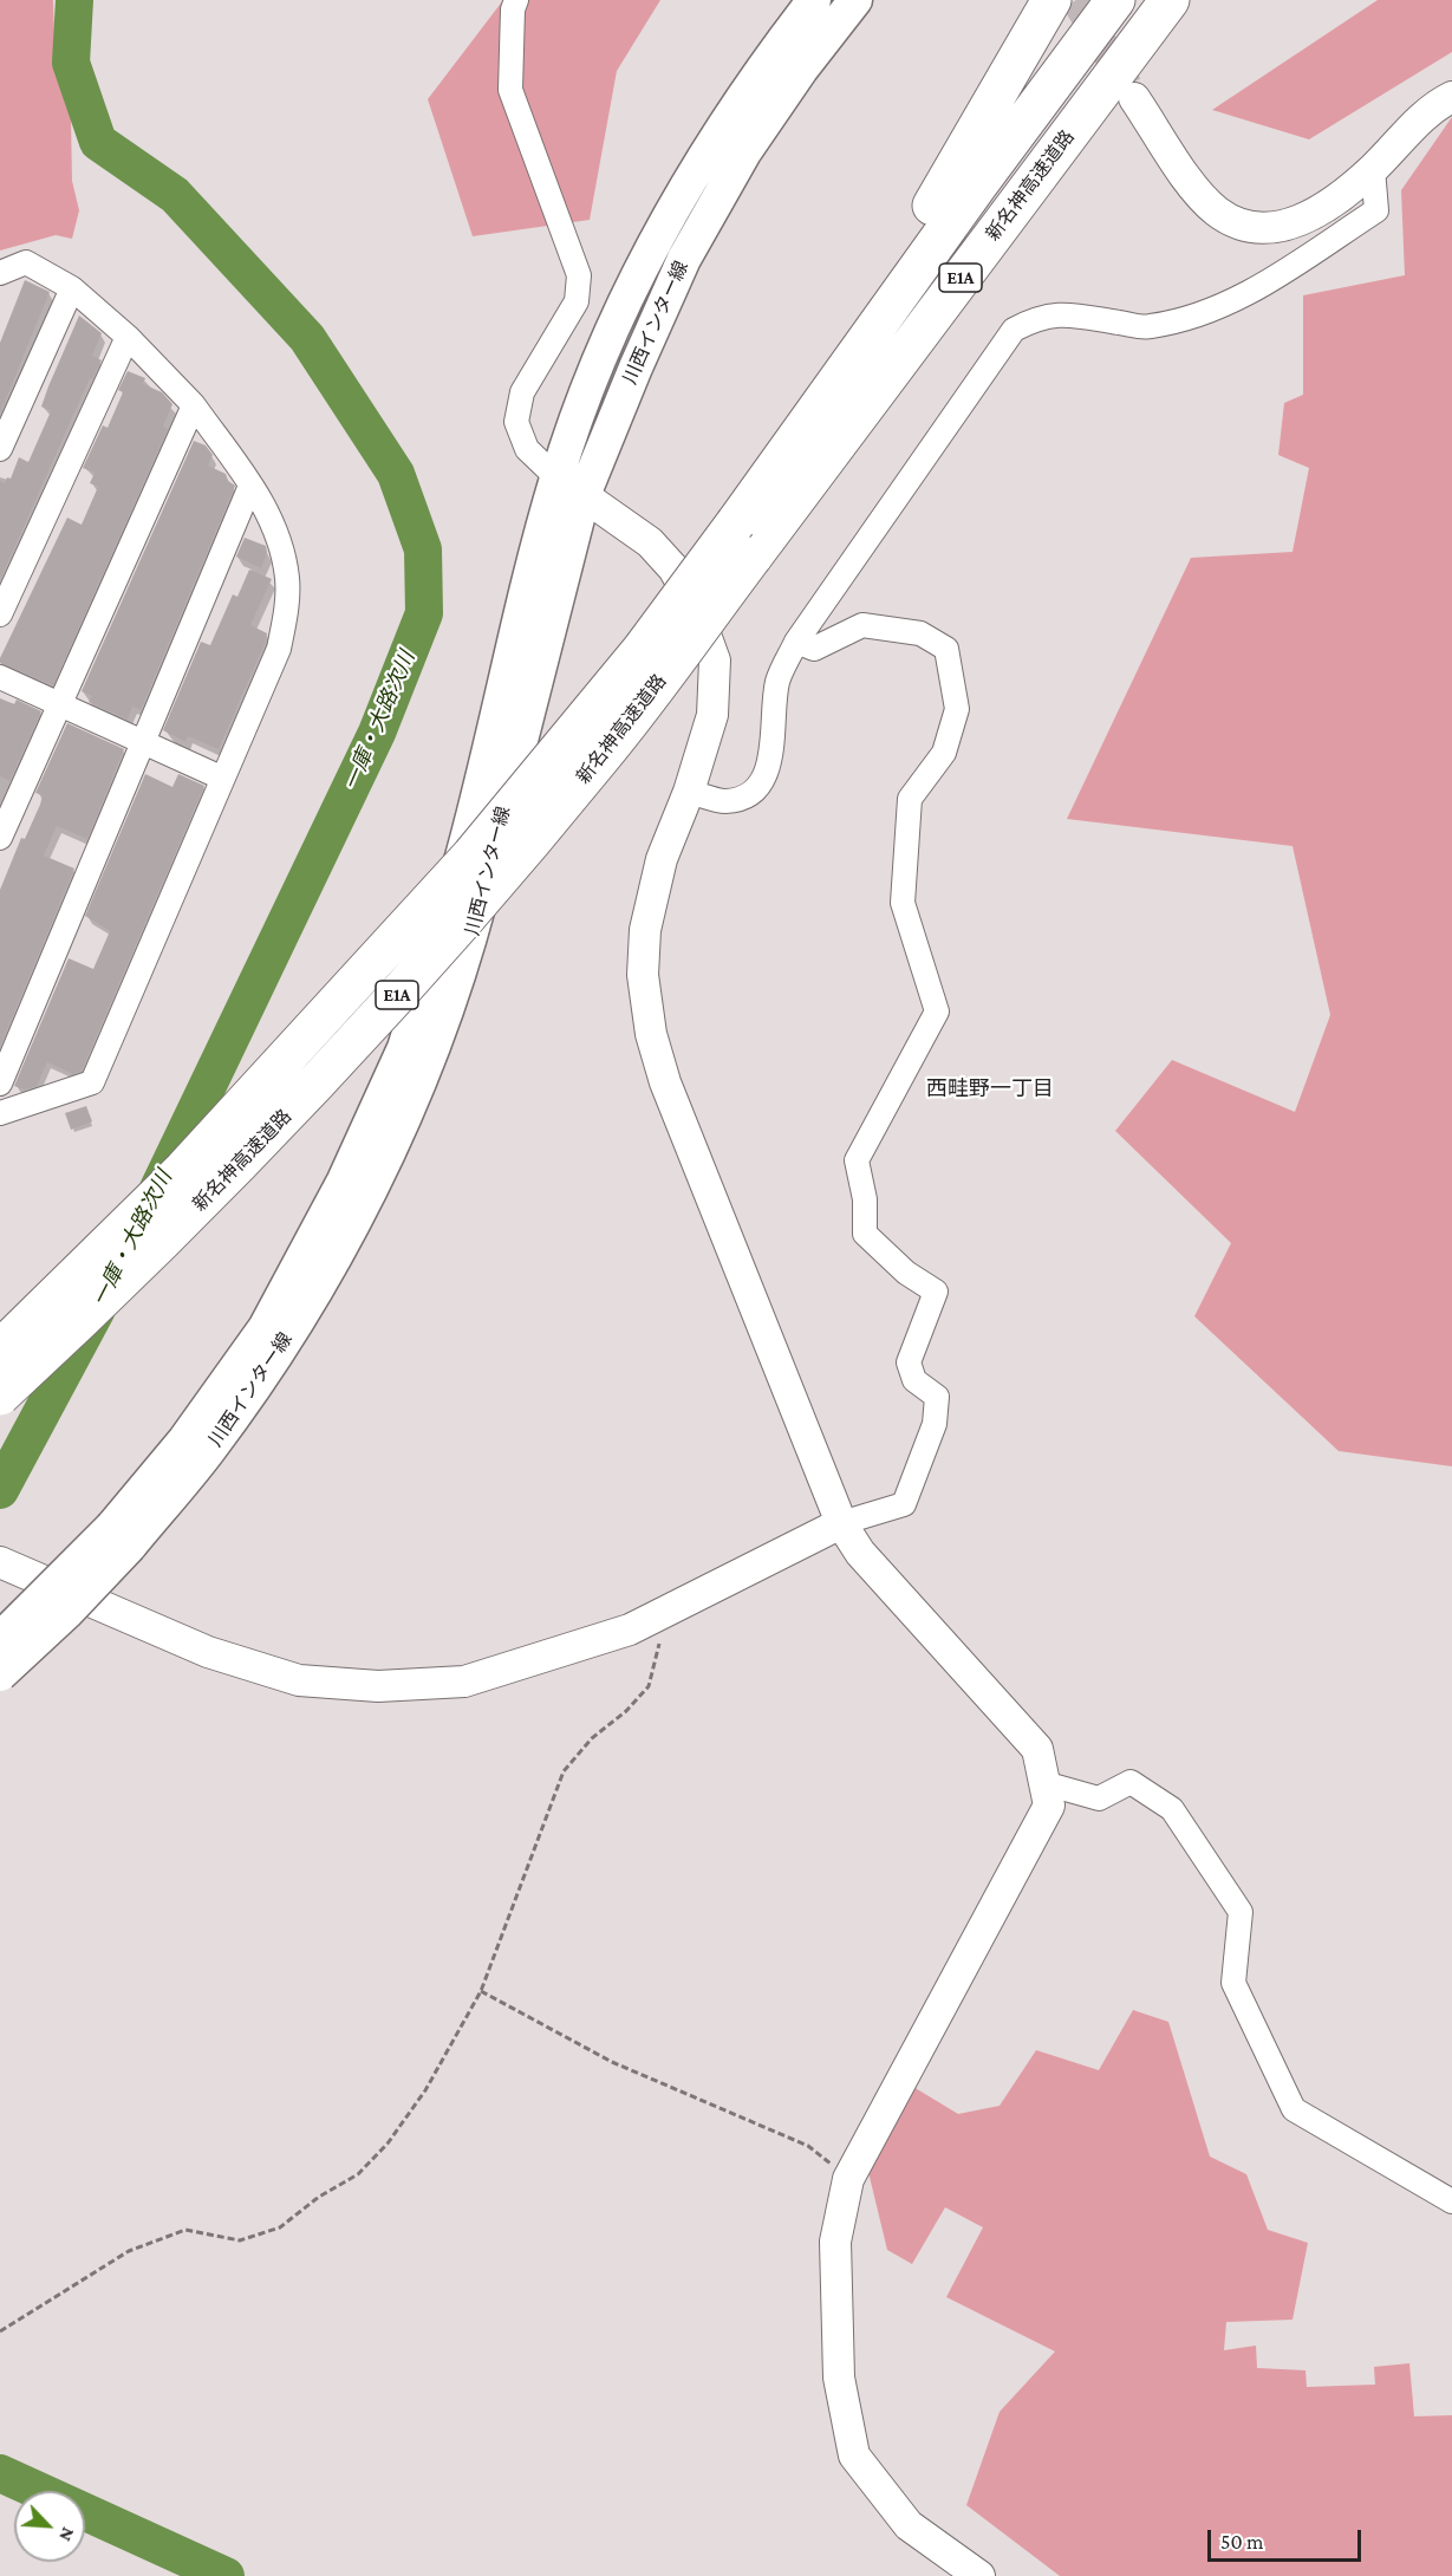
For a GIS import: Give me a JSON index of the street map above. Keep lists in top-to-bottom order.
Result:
{
  "streets": {
    "highway": ["新名神高速道路", "E1A"],
    "main road": ["川西インター線"]
  },
  "crossings": [
    ["新名神高速道路", "E1A"]
  ],
  "districts": ["西畦野一丁目"],
  "water": ["一庫・大路次川"],
  "scale_bar": "50 m",
  "north": "bottom right"
}
